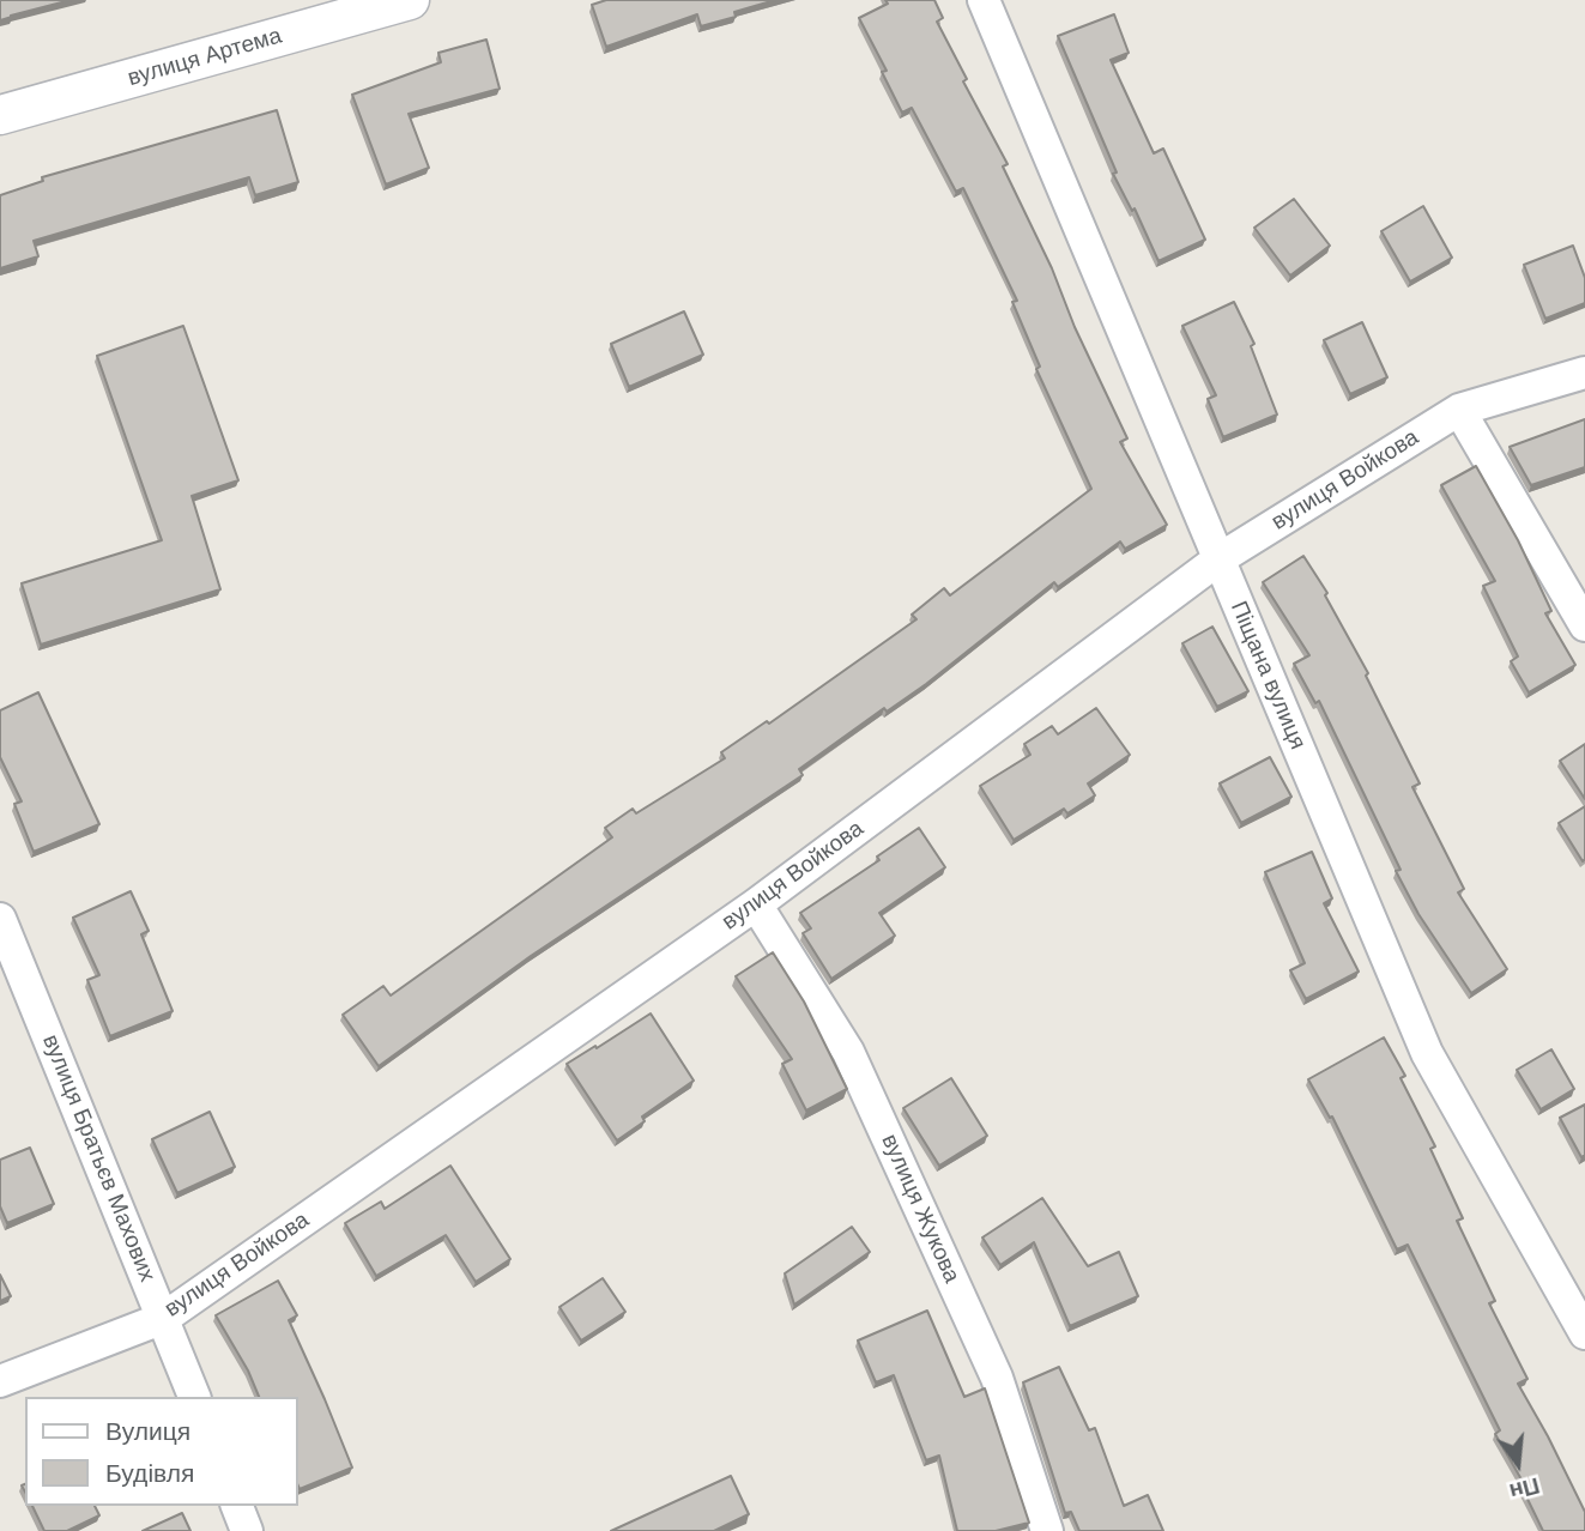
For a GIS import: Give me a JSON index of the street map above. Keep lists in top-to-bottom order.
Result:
{
  "streets": {
    "street": [
      "вулиця Артема",
      "вулиця Войкова",
      "Піщана вулиця",
      "вулиця Братьєв Махових",
      "вулиця Жукова"
    ]
  },
  "crossings": [
    ["вулиця Войкова", "Піщана вулиця"],
    ["вулиця Войкова", "вулиця Братьєв Махових"],
    ["вулиця Войкова", "вулиця Жукова"]
  ],
  "legend": ["Вулиця", "Будівля"],
  "north": "bottom"
}
